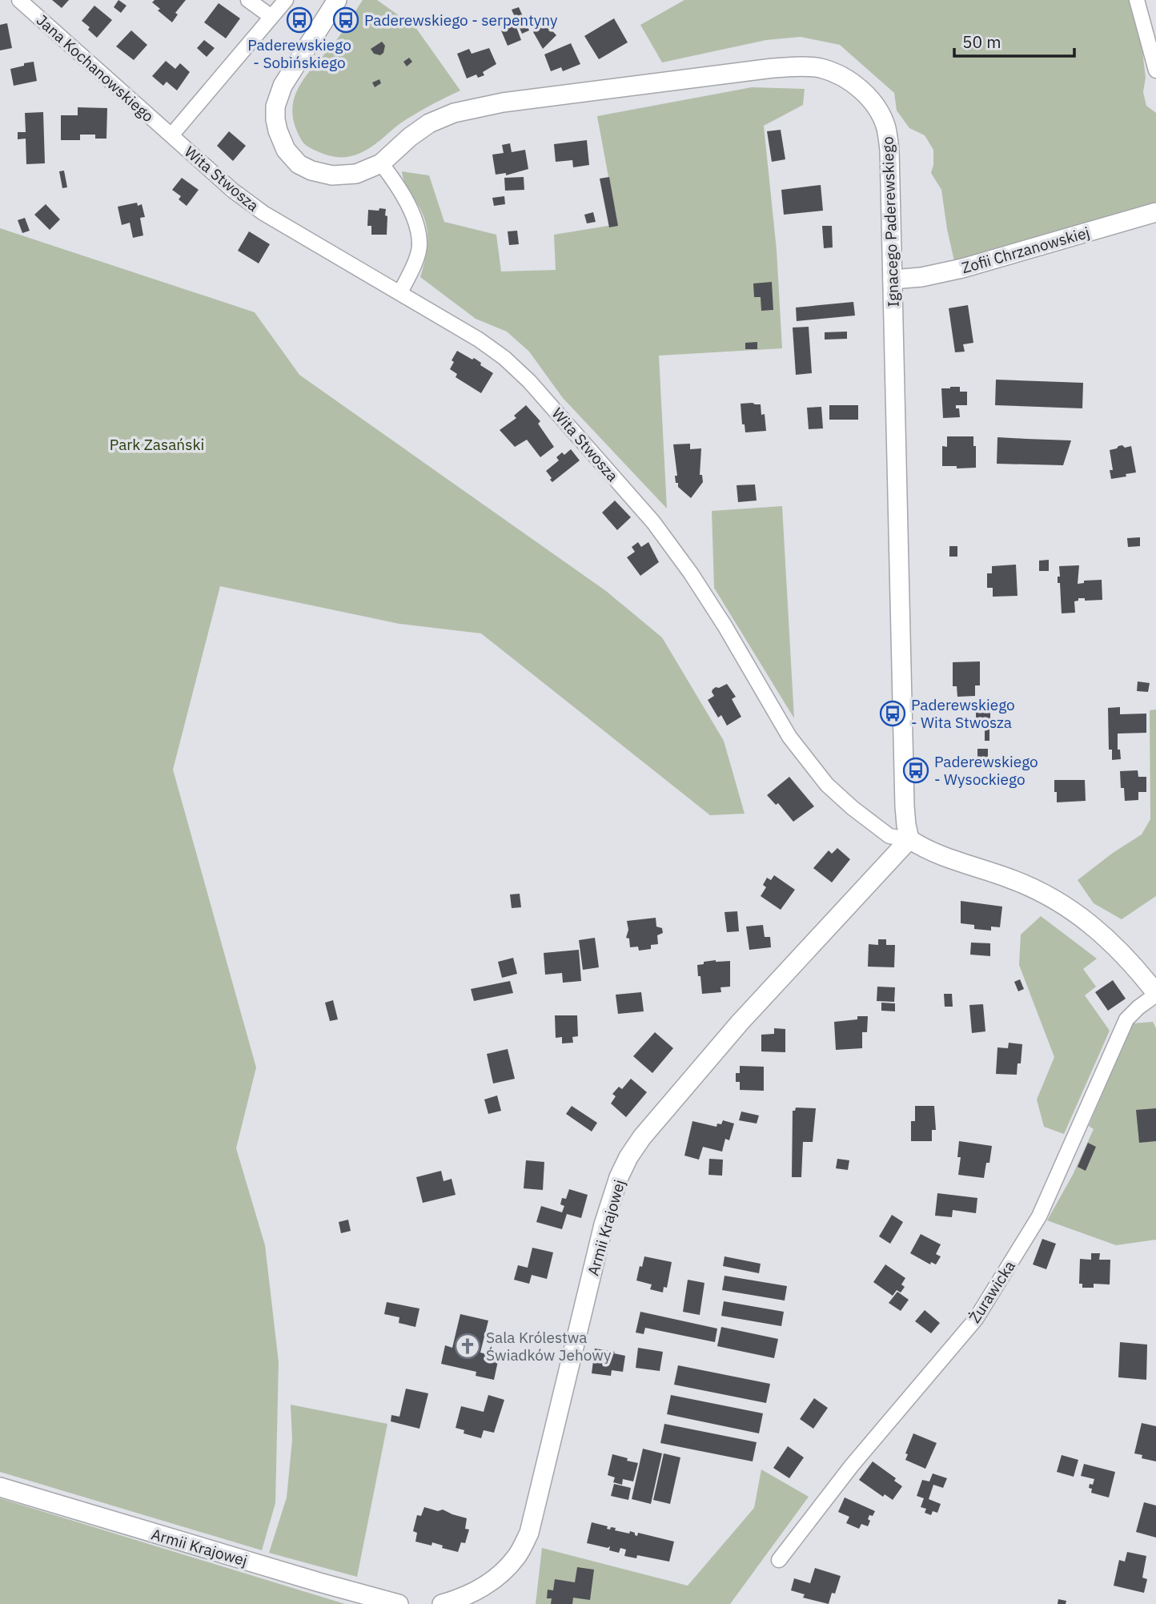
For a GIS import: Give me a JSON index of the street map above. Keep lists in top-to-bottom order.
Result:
{
  "streets": {
    "street": [
      "Jana Kochanowskiego",
      "Wita Stwosza",
      "Ignacego Paderewskiego",
      "Zofii Chrzanowskiej",
      "Armii Krajowej",
      "Żurawicka"
    ]
  },
  "crossings": [
    ["Jana Kochanowskiego", "Wita Stwosza"],
    ["Wita Stwosza", "Ignacego Paderewskiego"],
    ["Wita Stwosza", "Armii Krajowej"],
    ["Ignacego Paderewskiego", "Zofii Chrzanowskiej"],
    ["Ignacego Paderewskiego", "Armii Krajowej"]
  ],
  "parks": ["Park Zasański"],
  "places": {
    "bus stop": [
      "Paderewskiego - Sobińskiego",
      "Paderewskiego - serpentyny",
      "Paderewskiego - Wita Stwosza",
      "Paderewskiego - Wysockiego"
    ],
    "church": ["Sala Królestwa Świadków Jehowy"]
  },
  "scale_bar": "50 m"
}
